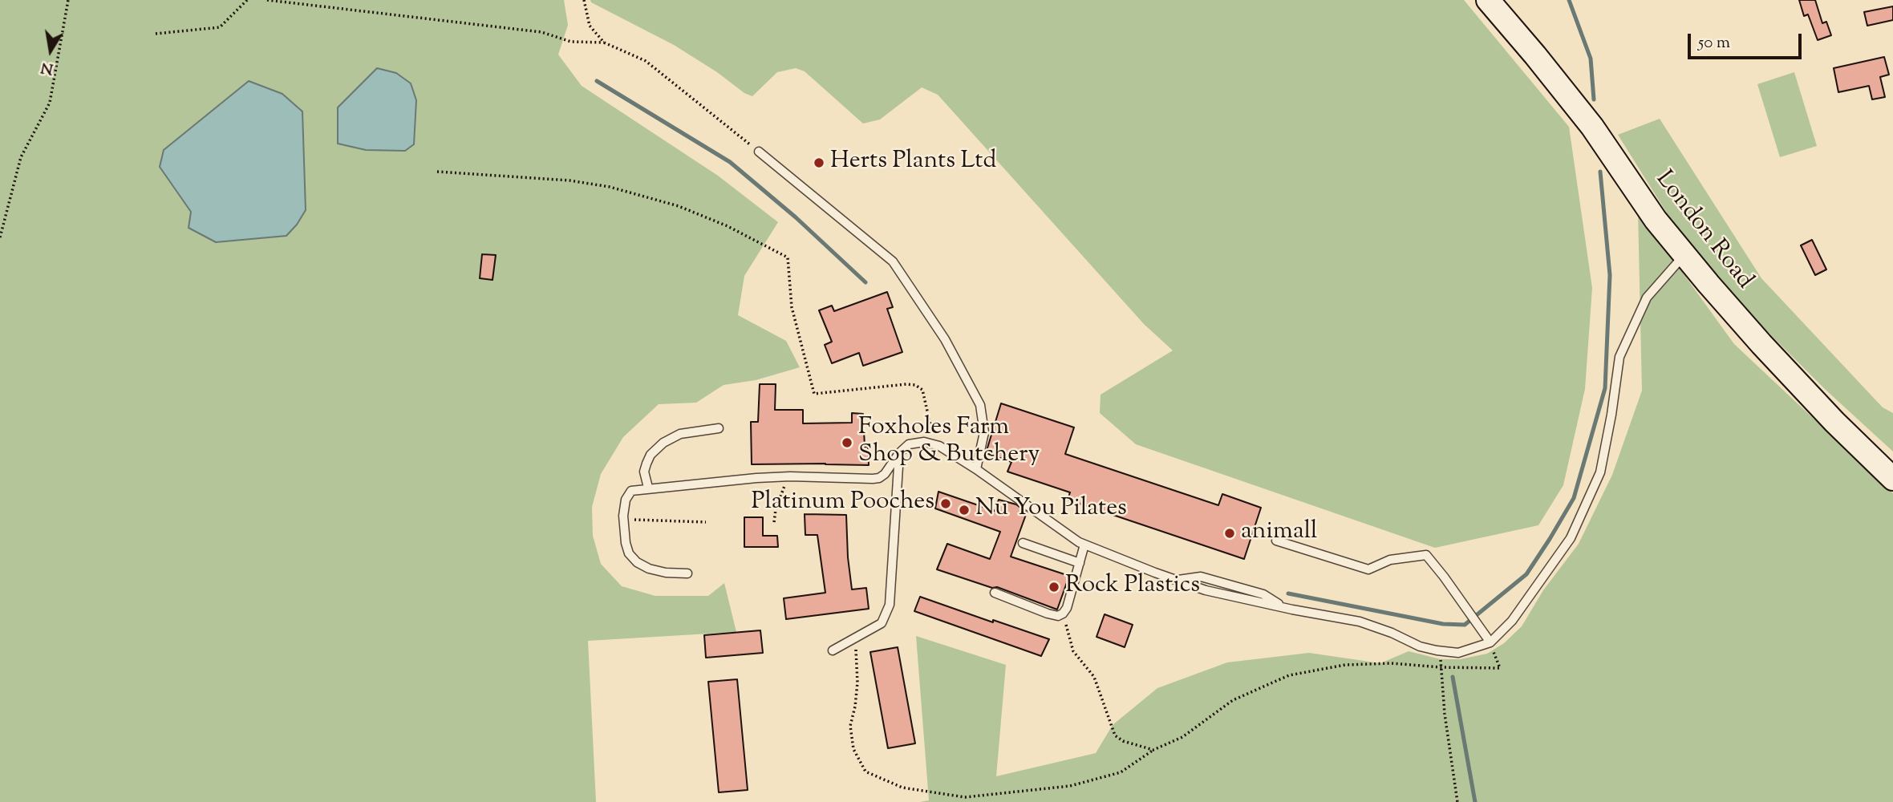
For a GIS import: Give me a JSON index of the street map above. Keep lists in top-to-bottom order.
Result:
{
  "streets": {
    "main road": ["London Road"]
  },
  "places": [
    "Herts Plants Ltd",
    "Foxholes Farm Shop & Butchery",
    "Platinum Pooches",
    "Nu You Pilates",
    "animall",
    "Rock Plastics"
  ],
  "scale_bar": "50 m",
  "north": "bottom"
}
